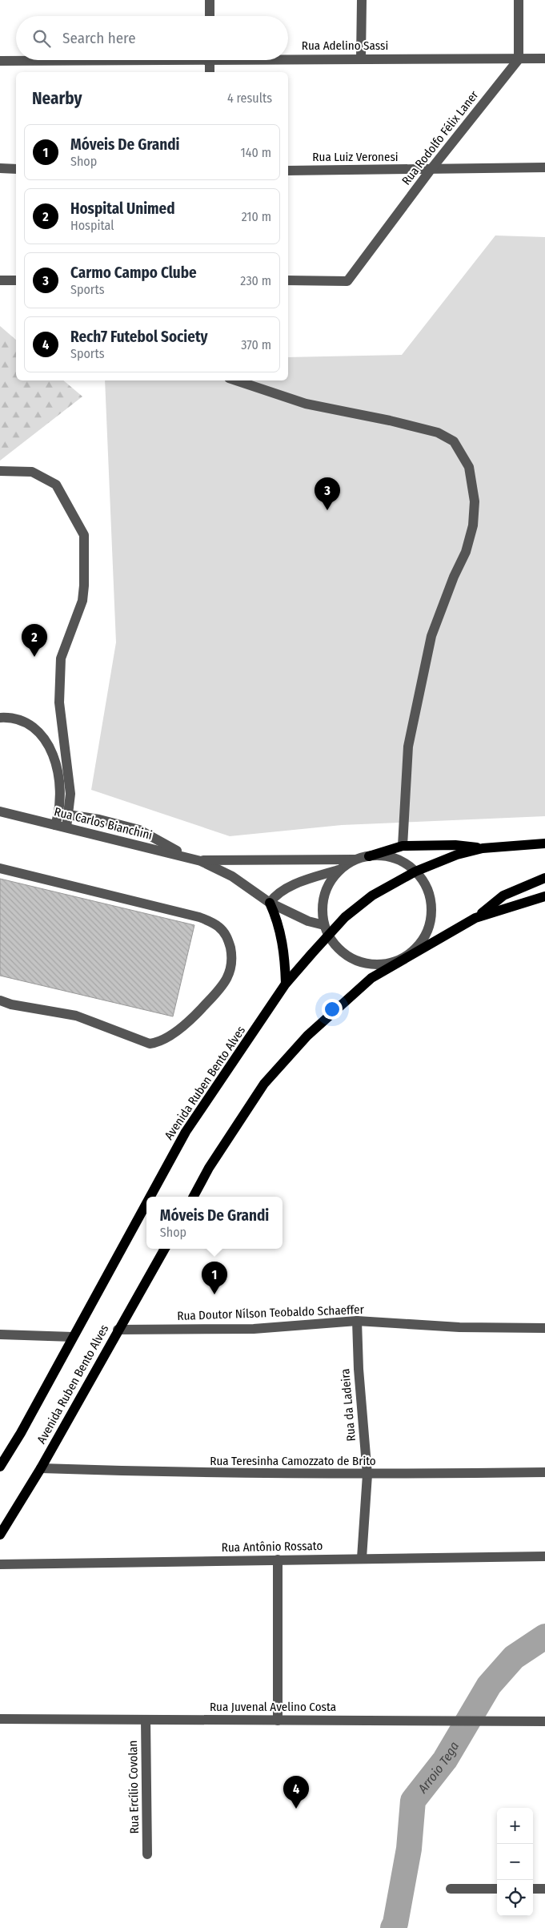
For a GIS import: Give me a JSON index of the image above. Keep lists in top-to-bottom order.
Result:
{
  "streets": {
    "main road": ["Avenida Ruben Bento Alves"],
    "street": [
      "Rua Adelino Sassi",
      "Rua Rodolfo Félix Laner",
      "Rua Luiz Veronesi",
      "Rua Carlos Bianchini",
      "Rua Doutor Nílson Teobaldo Schaeffer",
      "Rua da Ladeira",
      "Rua Teresinha Camozzato de Brito",
      "Rua Antônio Rossato",
      "Rua Juvenal Avelino Costa",
      "Rua Ercílio Covolan"
    ]
  },
  "crossings": [
    ["Rua Adelino Sassi", "Rua Rodolfo Félix Laner"],
    ["Rua Rodolfo Félix Laner", "Rua Luiz Veronesi"],
    ["Avenida Ruben Bento Alves", "Rua Doutor Nílson Teobaldo Schaeffer"],
    ["Avenida Ruben Bento Alves", "Rua Teresinha Camozzato de Brito"],
    ["Rua Doutor Nílson Teobaldo Schaeffer", "Rua da Ladeira"],
    ["Rua da Ladeira", "Rua Teresinha Camozzato de Brito"],
    ["Rua da Ladeira", "Rua Antônio Rossato"],
    ["Rua Juvenal Avelino Costa", "Rua Ercílio Covolan"]
  ],
  "water": ["Arroio Tega"],
  "page": {
    "search": "Search here",
    "heading": ["Nearby", "4 results"],
    "list": [
      {
        "mark": "1",
        "name": "Móveis De Grandi",
        "note": "Shop",
        "value": "140 m"
      },
      {
        "mark": "2",
        "name": "Hospital Unimed",
        "note": "Hospital",
        "value": "210 m"
      },
      {
        "mark": "3",
        "name": "Carmo Campo Clube",
        "note": "Sports",
        "value": "230 m"
      },
      {
        "mark": "4",
        "name": "Rech7 Futebol Society",
        "note": "Sports",
        "value": "370 m"
      }
    ],
    "pins": [
      "3",
      "2",
      "1",
      "4"
    ],
    "popup": ["Móveis De Grandi", "Shop"],
    "map_buttons": ["+", "−"]
  }
}
